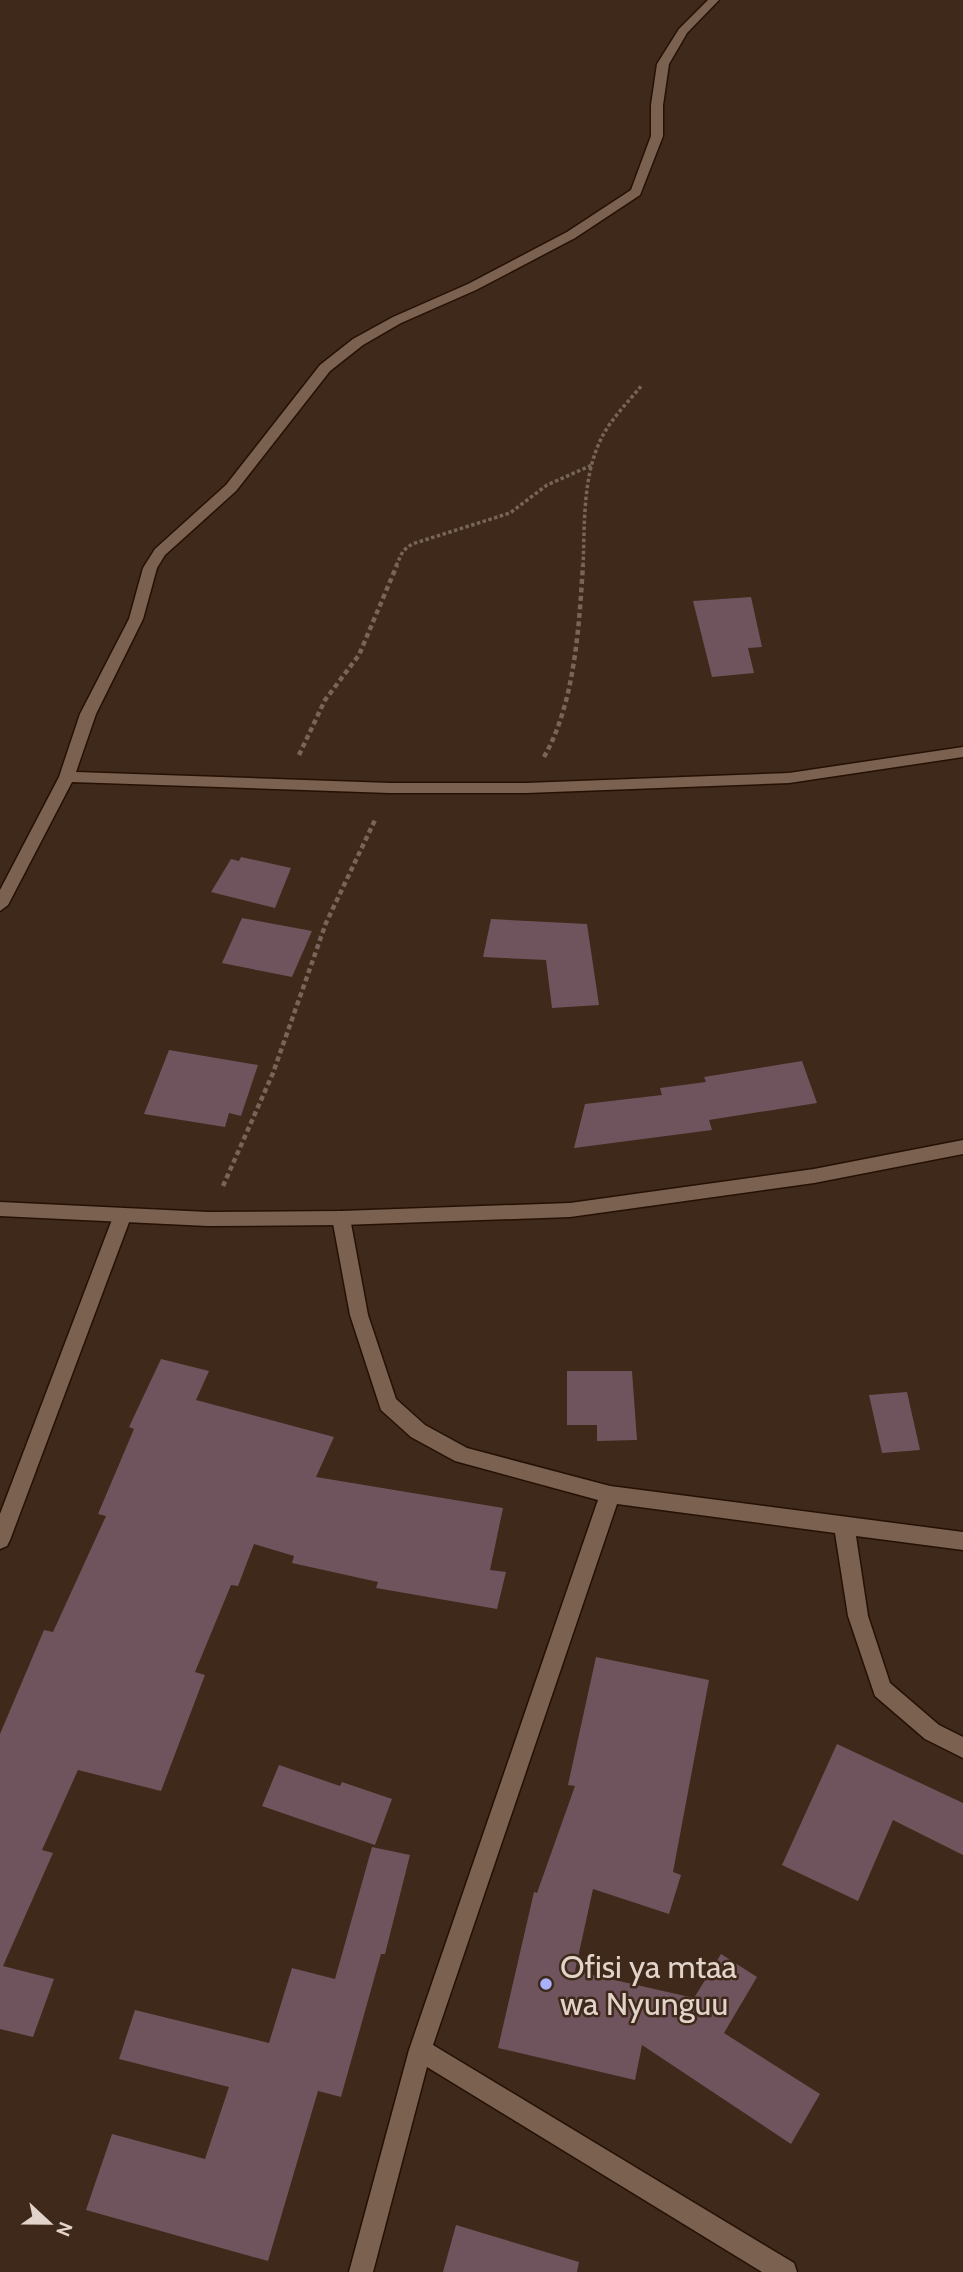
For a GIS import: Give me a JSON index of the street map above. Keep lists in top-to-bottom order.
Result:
{
  "places": ["Ofisi ya mtaa wa Nyunguu"],
  "north": "right"
}
